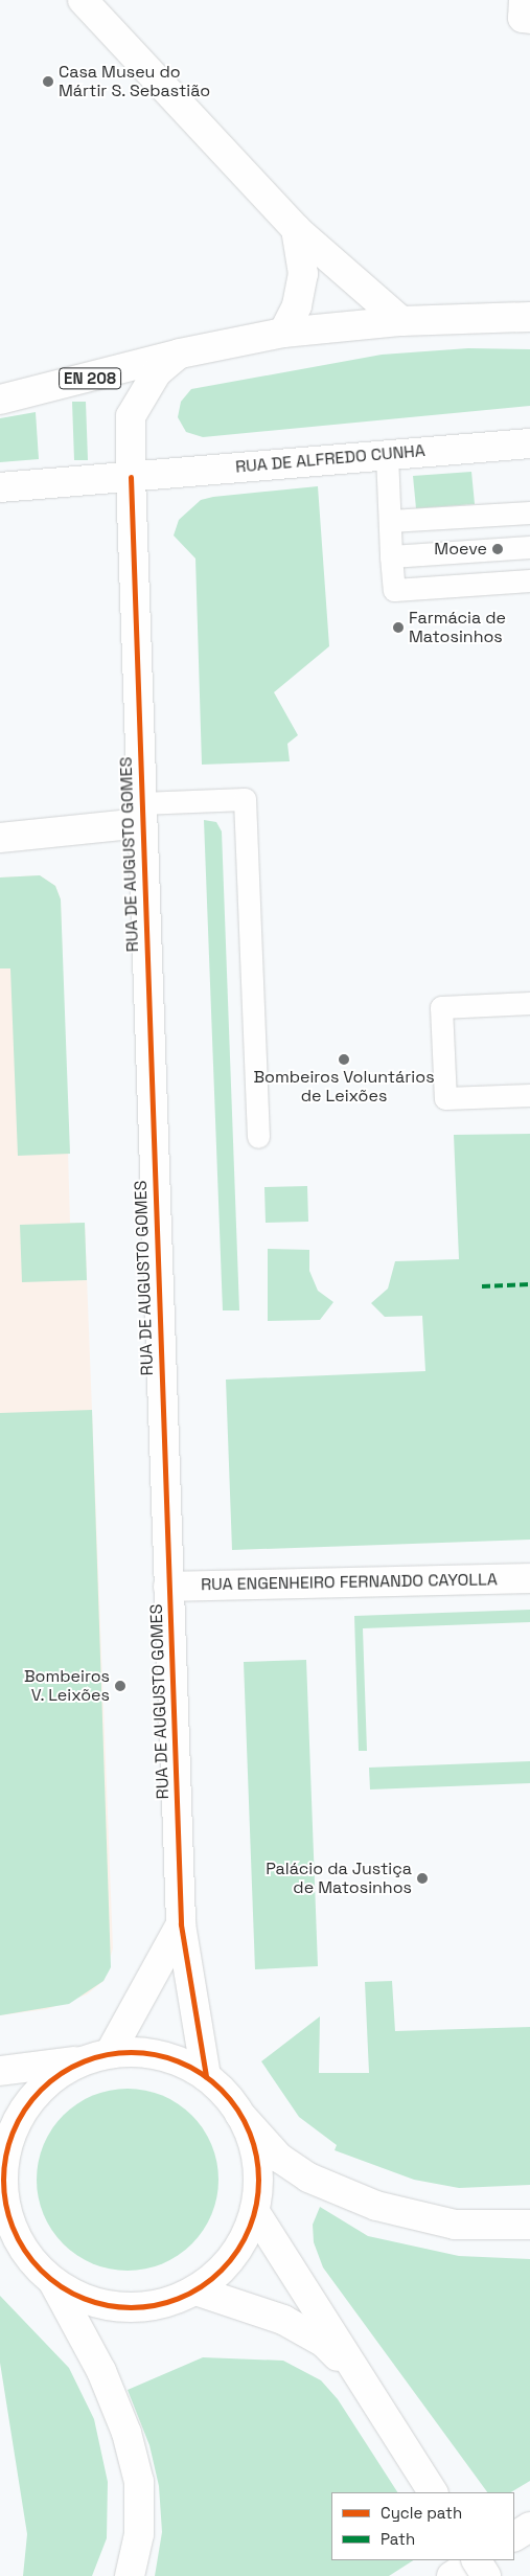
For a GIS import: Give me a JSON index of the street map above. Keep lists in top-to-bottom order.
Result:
{
  "streets": {
    "main road": [
      "EN 208",
      "RUA DE ALFREDO CUNHA",
      "RUA DE AUGUSTO GOMES",
      "RUA ENGENHEIRO FERNANDO CAYOLLA"
    ]
  },
  "crossings": [
    ["RUA DE ALFREDO CUNHA", "RUA DE AUGUSTO GOMES"],
    ["RUA DE AUGUSTO GOMES", "RUA ENGENHEIRO FERNANDO CAYOLLA"]
  ],
  "places": [
    "Casa Museu do Mártir S. Sebastião",
    "Moeve",
    "Farmácia de Matosinhos",
    "Bombeiros Voluntários de Leixões",
    "Bombeiros V. Leixões",
    "Palácio da Justiça de Matosinhos"
  ],
  "legend": ["Cycle path", "Path"]
}
